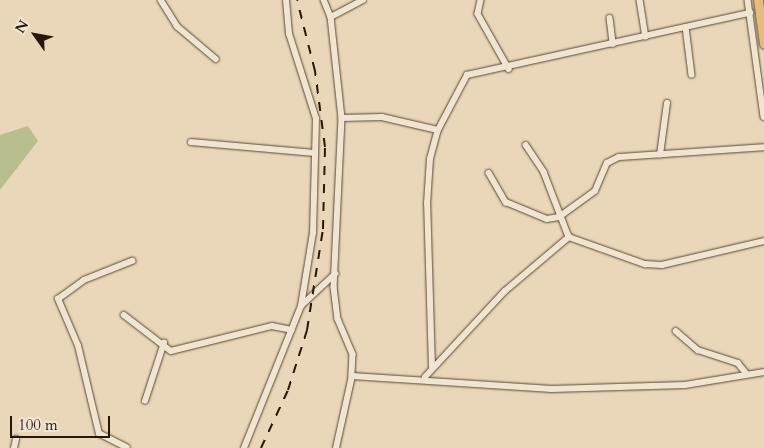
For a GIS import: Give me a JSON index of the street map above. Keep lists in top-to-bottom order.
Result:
{
  "scale_bar": "100 m",
  "north": "top left"
}
